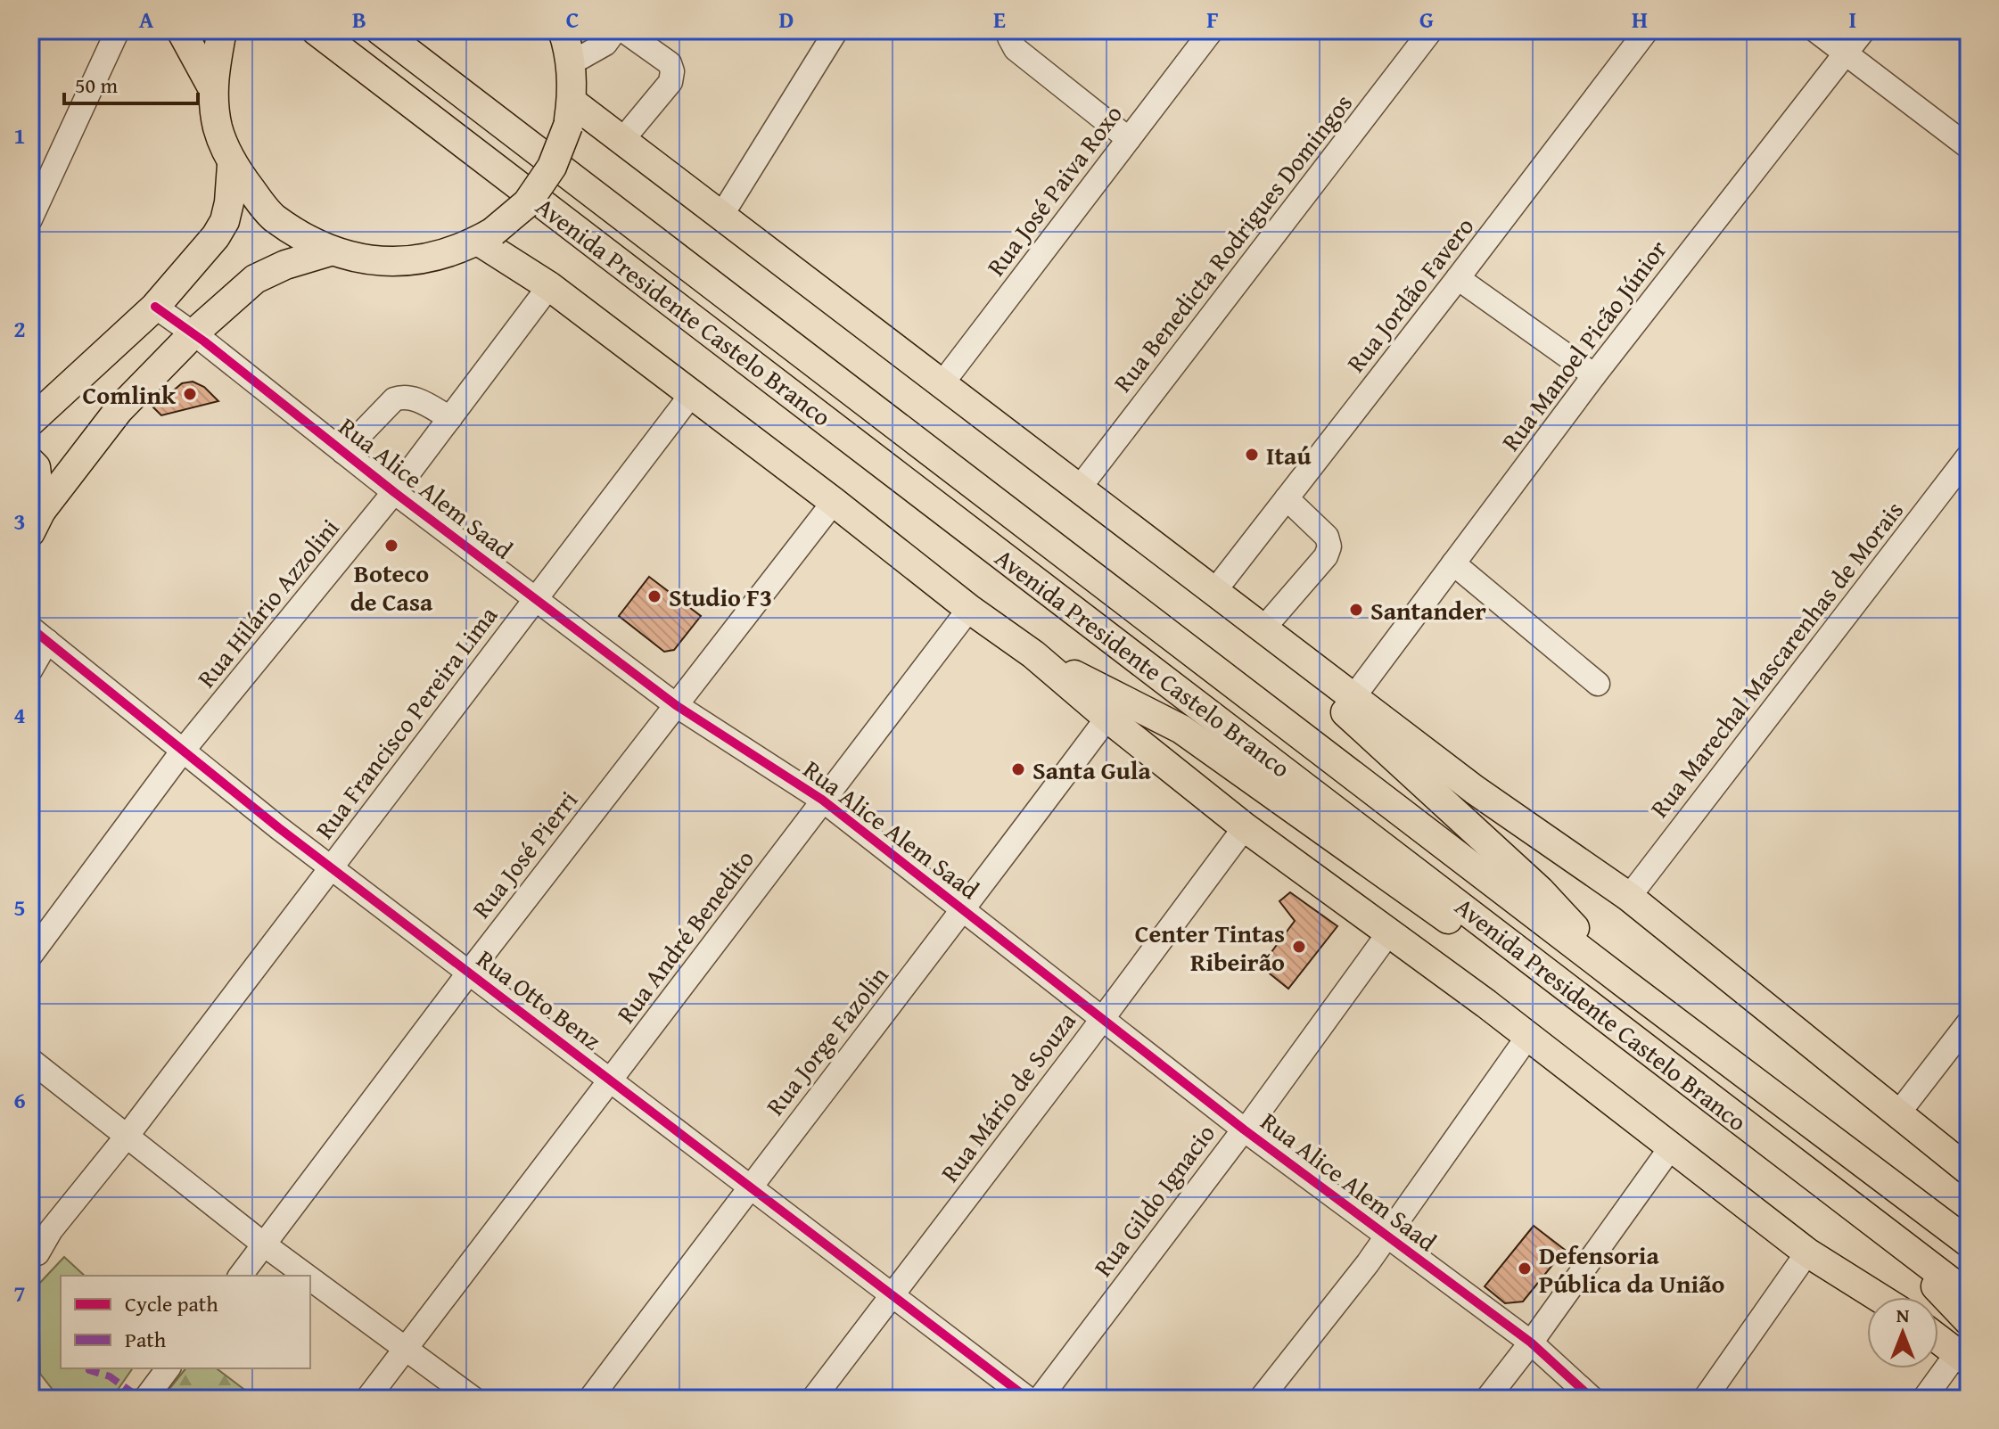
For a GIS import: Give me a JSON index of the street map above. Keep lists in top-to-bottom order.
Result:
{
  "streets": {
    "main road": ["Avenida Presidente Castelo Branco"],
    "street": [
      "Rua José Paiva Roxo",
      "Rua Benedicta Rodrigues Domingos",
      "Rua Jordão Favero",
      "Rua Manoel Picão Júnior",
      "Rua Alice Alem Saad",
      "Rua Hilário Azzolini",
      "Rua Marechal Mascarenhas de Morais",
      "Rua Francisco Pereira Lima",
      "Rua José Pierri",
      "Rua André Benedito",
      "Rua Otto Benz",
      "Rua Jorge Fazolin",
      "Rua Mário de Souza",
      "Rua Gildo Ignacio"
    ]
  },
  "crossings": [
    ["Rua Alice Alem Saad", "Rua Hilário Azzolini"],
    ["Rua Alice Alem Saad", "Rua Francisco Pereira Lima"],
    ["Rua Alice Alem Saad", "Rua José Pierri"],
    ["Rua Alice Alem Saad", "Rua André Benedito"],
    ["Rua Alice Alem Saad", "Rua Jorge Fazolin"],
    ["Rua Alice Alem Saad", "Rua Mário de Souza"],
    ["Rua Alice Alem Saad", "Rua Gildo Ignacio"],
    ["Rua Hilário Azzolini", "Rua Otto Benz"],
    ["Rua Francisco Pereira Lima", "Rua Otto Benz"],
    ["Rua José Pierri", "Rua Otto Benz"],
    ["Rua André Benedito", "Rua Otto Benz"],
    ["Rua Otto Benz", "Rua Jorge Fazolin"],
    ["Rua Otto Benz", "Rua Mário de Souza"]
  ],
  "places": [
    "Comlink",
    "Itaú",
    "Boteco de Casa",
    "Studio F3",
    "Santander",
    "Santa Gula",
    "Center Tintas Ribeirão",
    "Defensoria Pública da União"
  ],
  "legend": ["Cycle path", "Path"],
  "scale_bar": "50 m",
  "north": "top",
  "grid": {
    "columns": [
      "A",
      "B",
      "C",
      "D",
      "E",
      "F",
      "G",
      "H",
      "I"
    ],
    "rows": [
      "1",
      "2",
      "3",
      "4",
      "5",
      "6",
      "7"
    ]
  }
}
